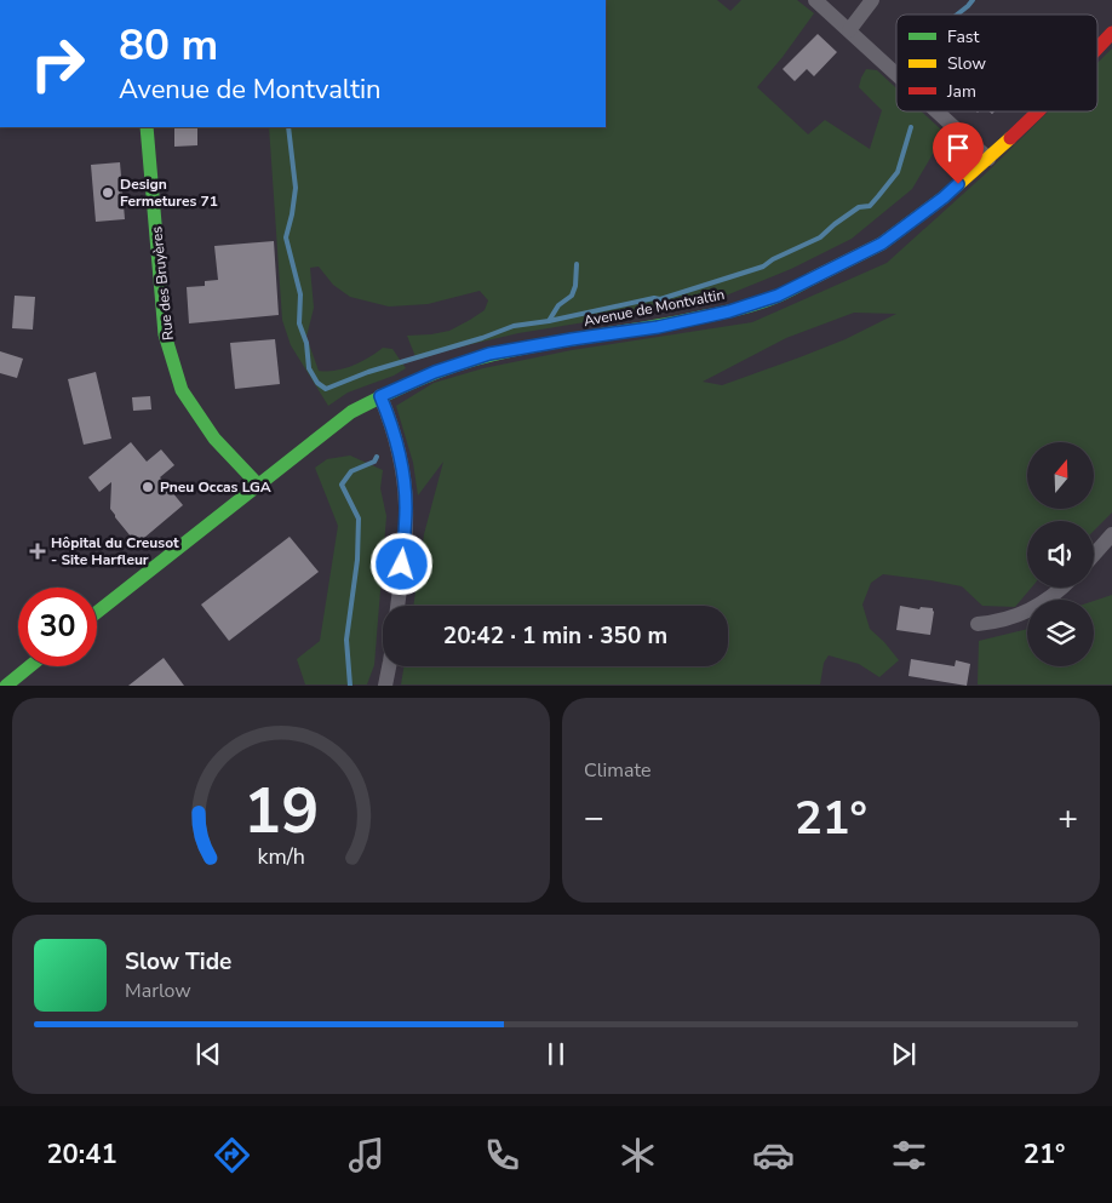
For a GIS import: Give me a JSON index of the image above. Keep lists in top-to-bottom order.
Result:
{
  "streets": {
    "street": ["Rue des Bruyères", "Avenue de Montvaltin"]
  },
  "crossings": [
    ["Rue des Bruyères", "Avenue de Montvaltin"]
  ],
  "places": {
    "other": ["Design Fermetures 71", "Pneu Occas LGA"],
    "health": ["Hôpital du Creusot - Site Harfleur"]
  },
  "legend": ["Fast", "Slow", "Jam"],
  "north": "top",
  "page": {
    "turn": ["80 m", "Avenue de Montvaltin"],
    "limit": "30",
    "trip": "20:42 · 1 min · 350 m",
    "tile": "Climate",
    "heat": ["−", "21°", "+"],
    "song": ["Slow Tide", "Marlow"],
    "tabs": ["20:41", "21°"],
    "gauge": ["19", "km/h"]
  }
}
